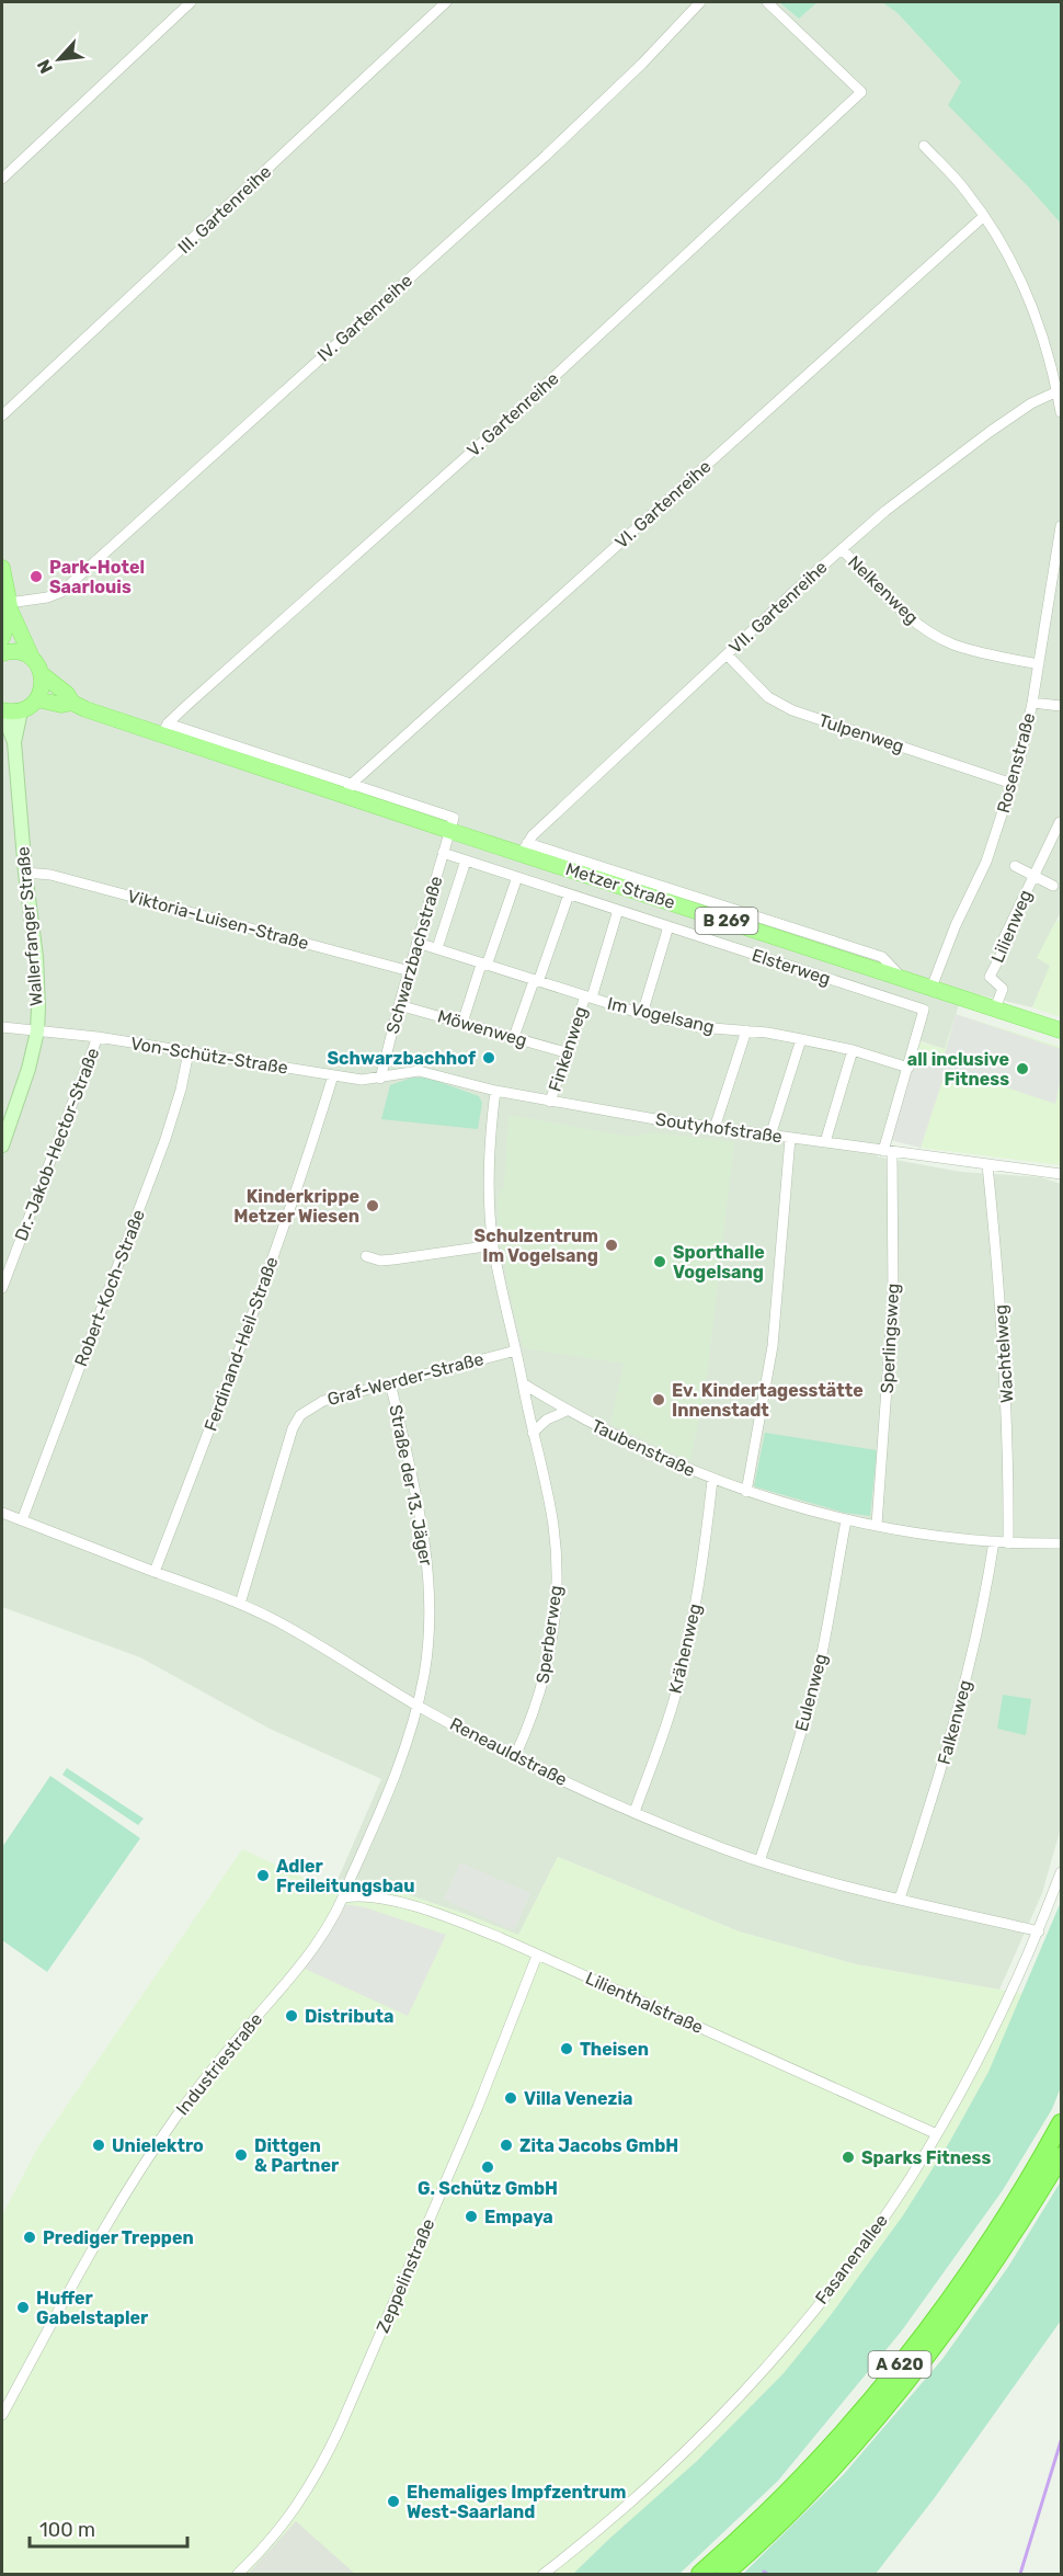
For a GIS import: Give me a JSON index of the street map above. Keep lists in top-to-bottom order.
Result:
{
  "streets": {
    "highway": ["A 620"],
    "main road": ["Metzer Straße", "B 269", "Wallerfanger Straße"],
    "street": [
      "III. Gartenreihe",
      "IV. Gartenreihe",
      "V. Gartenreihe",
      "VI. Gartenreihe",
      "Nelkenweg",
      "VII. Gartenreihe",
      "Tulpenweg",
      "Rosenstraße",
      "Viktoria-Luisen-Straße",
      "Lilienweg",
      "Schwarzbachstraße",
      "Elsterweg",
      "Im Vogelsang",
      "Möwenweg",
      "Finkenweg",
      "Von-Schütz-Straße",
      "Soutyhofstraße",
      "Dr.-Jakob-Hector-Straße",
      "Robert-Koch-Straße",
      "Sperlingsweg",
      "Ferdinand-Heil-Straße",
      "Wachtelweg",
      "Graf-Werder-Straße",
      "Taubenstraße",
      "Straße der 13. Jäger",
      "Sperberweg",
      "Krähenweg",
      "Eulenweg",
      "Falkenweg",
      "Reneauldstraße",
      "Lilienthalstraße",
      "Industriestraße",
      "Fasanenallee",
      "Zeppelinstraße"
    ]
  },
  "crossings": [
    ["V. Gartenreihe", "Metzer Straße"],
    ["VI. Gartenreihe", "Metzer Straße"],
    ["Nelkenweg", "VII. Gartenreihe"],
    ["Nelkenweg", "Rosenstraße"],
    ["VII. Gartenreihe", "Tulpenweg"],
    ["VII. Gartenreihe", "Metzer Straße"],
    ["Tulpenweg", "Rosenstraße"],
    ["Rosenstraße", "Metzer Straße"],
    ["Metzer Straße", "Lilienweg"],
    ["Metzer Straße", "Schwarzbachstraße"],
    ["Viktoria-Luisen-Straße", "Wallerfanger Straße"],
    ["Viktoria-Luisen-Straße", "Schwarzbachstraße"],
    ["Wallerfanger Straße", "Von-Schütz-Straße"],
    ["Schwarzbachstraße", "Elsterweg"],
    ["Schwarzbachstraße", "Im Vogelsang"],
    ["Schwarzbachstraße", "Möwenweg"],
    ["Schwarzbachstraße", "Von-Schütz-Straße"],
    ["Schwarzbachstraße", "Soutyhofstraße"],
    ["Elsterweg", "Im Vogelsang"],
    ["Elsterweg", "Finkenweg"],
    ["Elsterweg", "Soutyhofstraße"],
    ["Elsterweg", "Sperlingsweg"],
    ["Im Vogelsang", "Finkenweg"],
    ["Möwenweg", "Finkenweg"],
    ["Finkenweg", "Soutyhofstraße"],
    ["Von-Schütz-Straße", "Soutyhofstraße"],
    ["Von-Schütz-Straße", "Dr.-Jakob-Hector-Straße"],
    ["Von-Schütz-Straße", "Robert-Koch-Straße"],
    ["Von-Schütz-Straße", "Ferdinand-Heil-Straße"],
    ["Soutyhofstraße", "Sperlingsweg"],
    ["Soutyhofstraße", "Wachtelweg"],
    ["Robert-Koch-Straße", "Reneauldstraße"],
    ["Sperlingsweg", "Taubenstraße"],
    ["Ferdinand-Heil-Straße", "Reneauldstraße"],
    ["Wachtelweg", "Taubenstraße"],
    ["Graf-Werder-Straße", "Straße der 13. Jäger"],
    ["Graf-Werder-Straße", "Reneauldstraße"],
    ["Taubenstraße", "Sperberweg"],
    ["Taubenstraße", "Krähenweg"],
    ["Taubenstraße", "Eulenweg"],
    ["Taubenstraße", "Falkenweg"],
    ["Straße der 13. Jäger", "Reneauldstraße"],
    ["Straße der 13. Jäger", "Industriestraße"],
    ["Sperberweg", "Reneauldstraße"],
    ["Krähenweg", "Reneauldstraße"],
    ["Eulenweg", "Reneauldstraße"],
    ["Falkenweg", "Reneauldstraße"],
    ["Reneauldstraße", "Industriestraße"],
    ["Reneauldstraße", "Fasanenallee"],
    ["Lilienthalstraße", "Industriestraße"],
    ["Lilienthalstraße", "Fasanenallee"],
    ["Lilienthalstraße", "Zeppelinstraße"]
  ],
  "places": [
    "Park-Hotel Saarlouis",
    "Schwarzbachhof",
    "all inclusive Fitness",
    "Kinderkrippe Metzer Wiesen",
    "Schulzentrum Im Vogelsang",
    "Sporthalle Vogelsang",
    "Ev. Kindertagesstätte Innenstadt",
    "Adler Freileitungsbau",
    "Distributa",
    "Theisen",
    "Villa Venezia",
    "Unielektro",
    "Zita Jacobs GmbH",
    "Dittgen & Partner",
    "Sparks Fitness",
    "G. Schütz GmbH",
    "Empaya",
    "Prediger Treppen",
    "Huffer Gabelstapler",
    "Ehemaliges Impfzentrum West-Saarland"
  ],
  "scale_bar": "100 m",
  "north": "bottom left"
}
